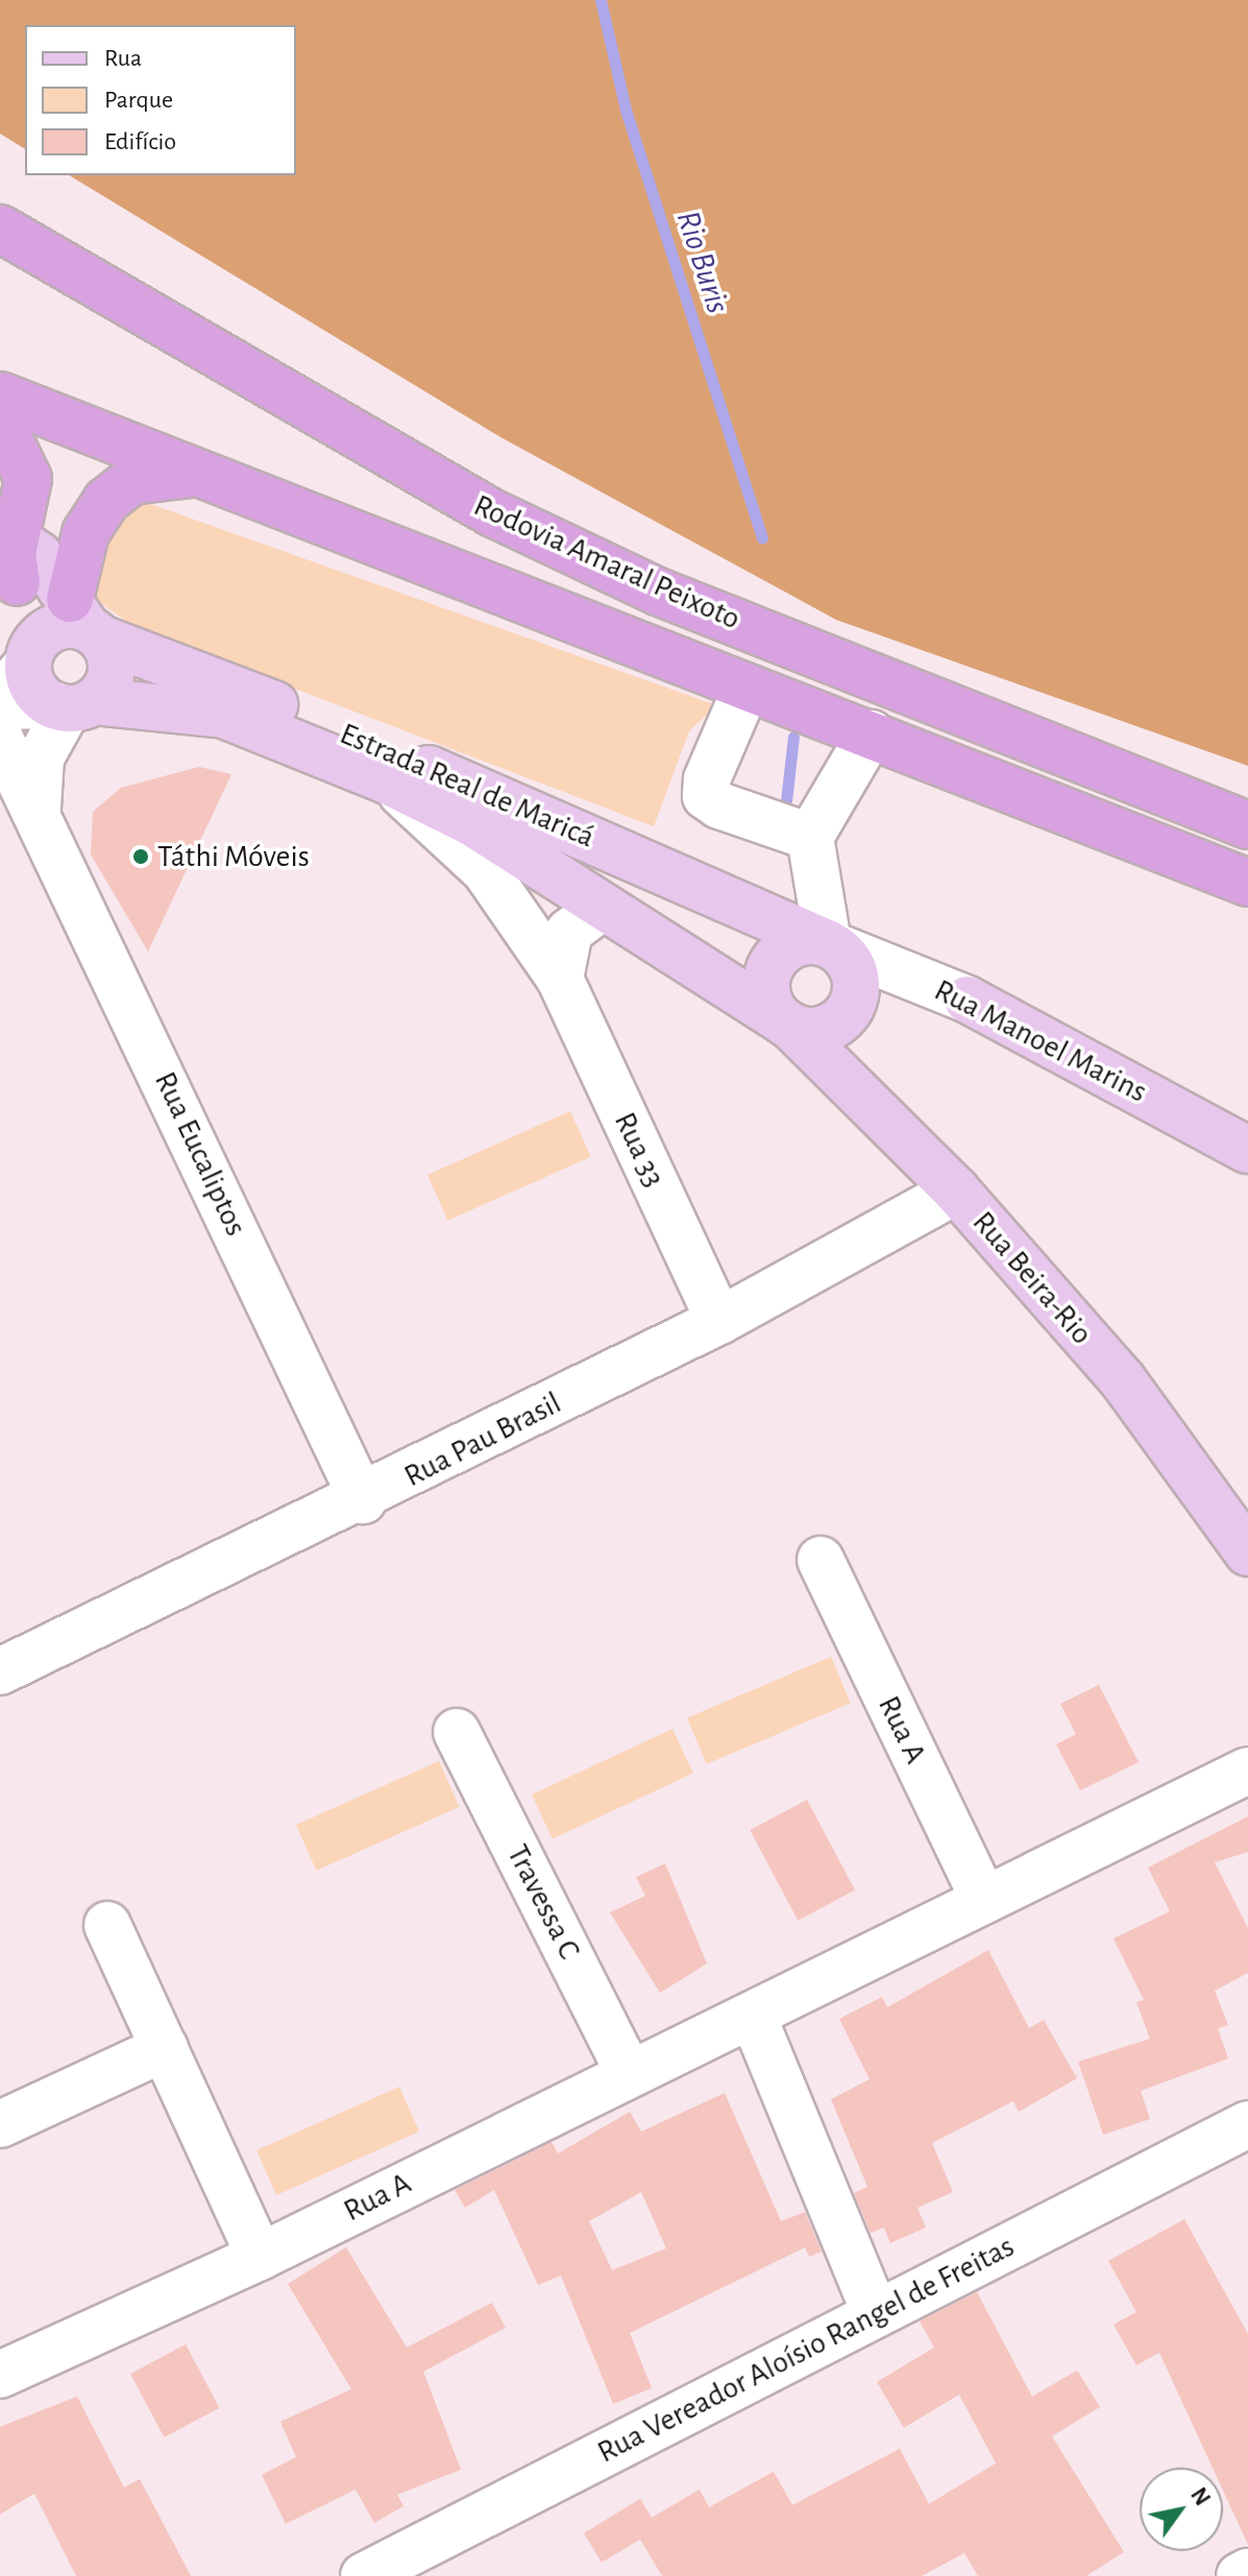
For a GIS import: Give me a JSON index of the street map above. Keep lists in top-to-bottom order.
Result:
{
  "streets": {
    "highway": ["Rodovia Amaral Peixoto"],
    "main road": ["Estrada Real de Maricá", "Rua Manoel Marins", "Rua Beira-Rio"],
    "street": [
      "Rua 33",
      "Rua Eucaliptos",
      "Rua Pau Brasil",
      "Rua A",
      "Travessa C",
      "Rua Vereador Aloísio Rangel de Freitas"
    ]
  },
  "crossings": [
    ["Estrada Real de Maricá", "Rua Manoel Marins"],
    ["Estrada Real de Maricá", "Rua 33"],
    ["Estrada Real de Maricá", "Rua Eucaliptos"],
    ["Estrada Real de Maricá", "Rua Beira-Rio"],
    ["Rua Manoel Marins", "Rua Beira-Rio"],
    ["Rua 33", "Rua Pau Brasil"],
    ["Rua Eucaliptos", "Rua Pau Brasil"],
    ["Rua Beira-Rio", "Rua Pau Brasil"],
    ["Rua A", "Travessa C"]
  ],
  "water": ["Rio Buris"],
  "places": ["Táthi Móveis"],
  "legend": ["Rua", "Parque", "Edifício"],
  "north": "top right"
}
